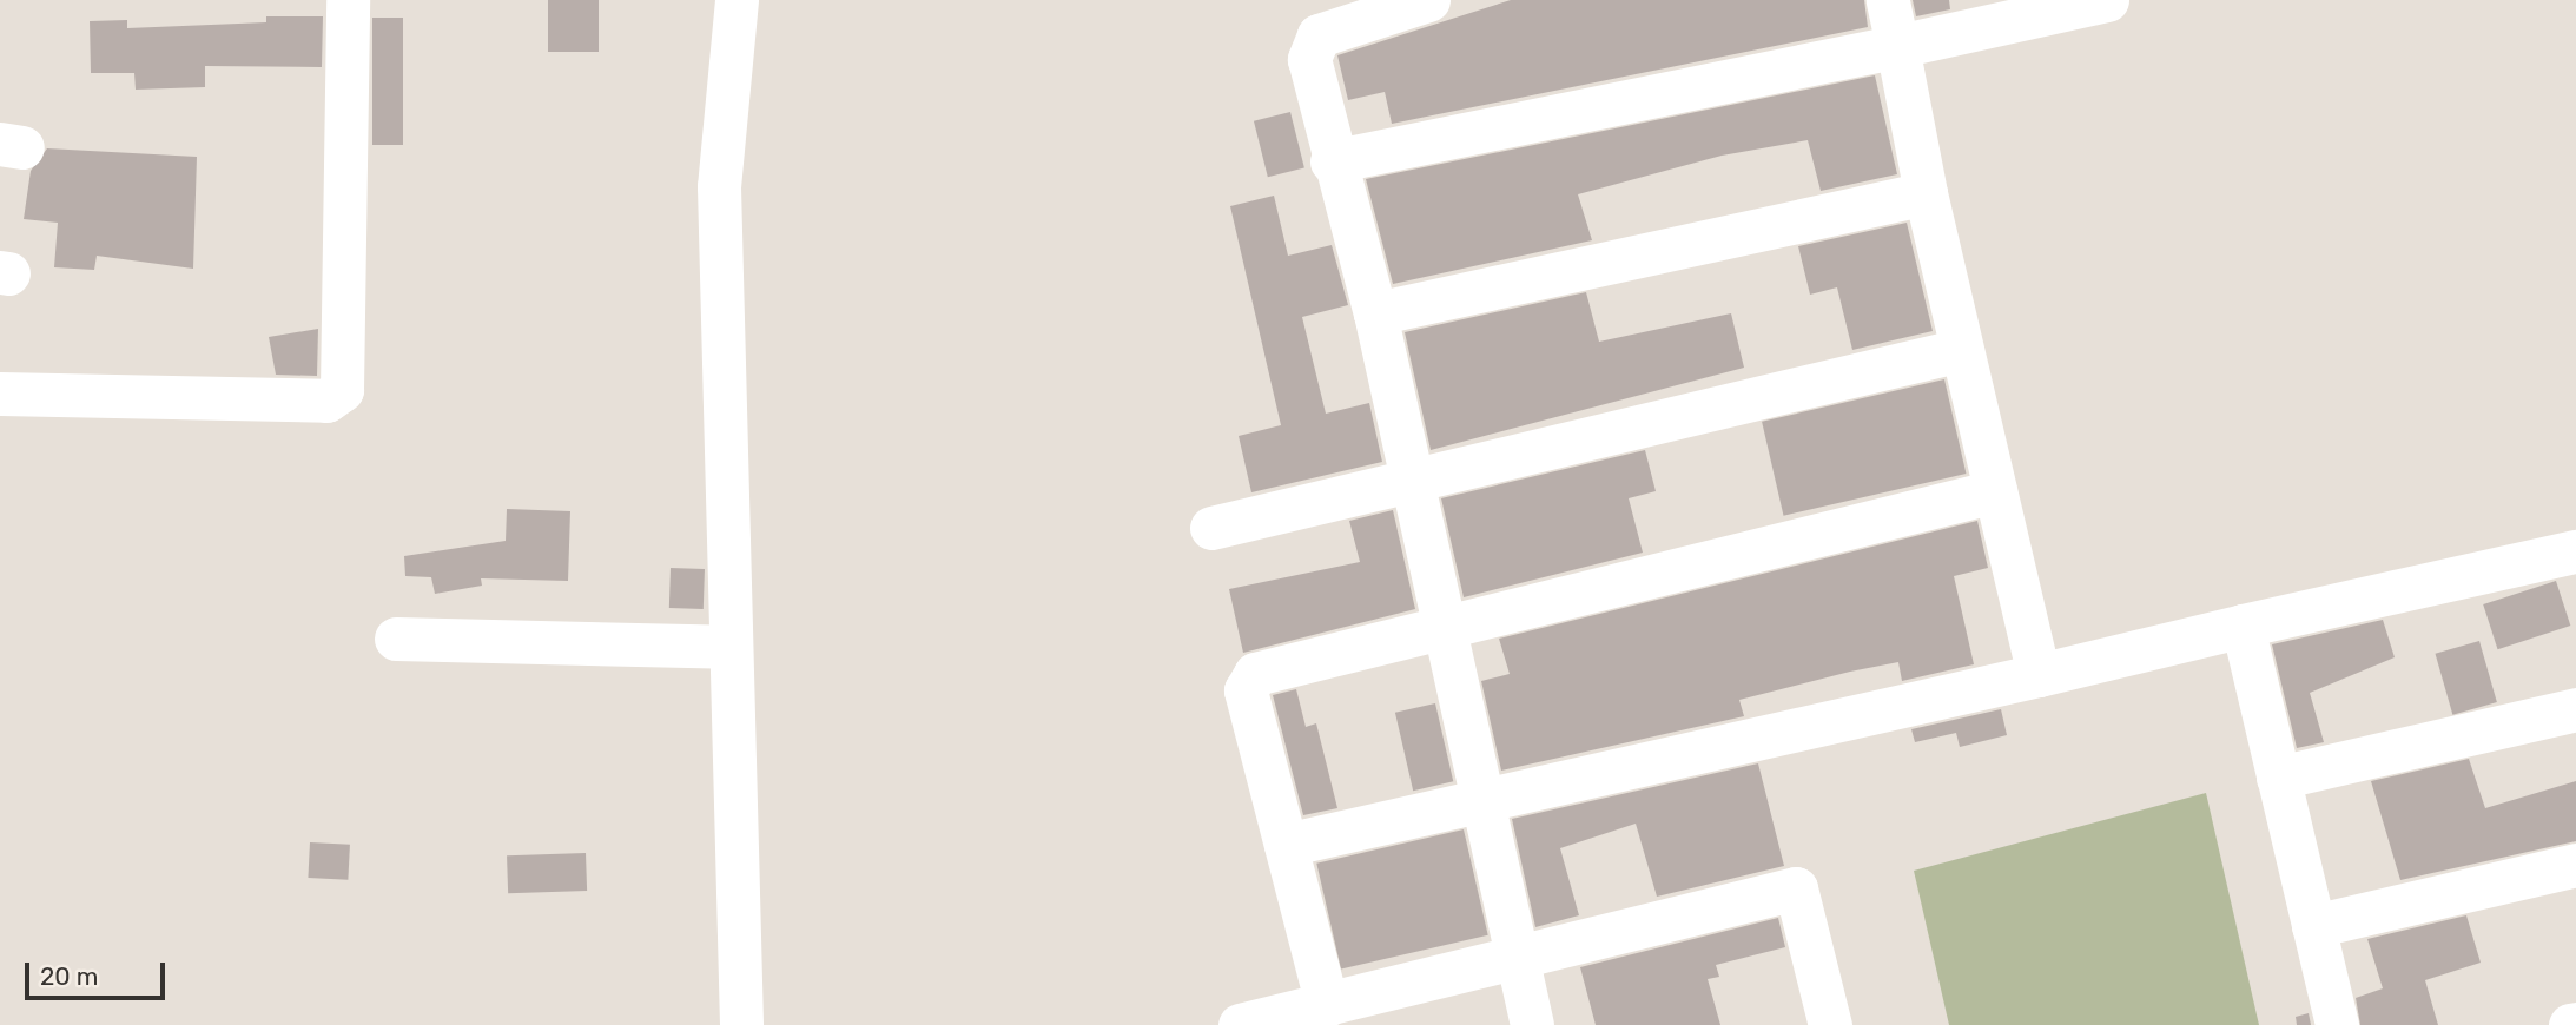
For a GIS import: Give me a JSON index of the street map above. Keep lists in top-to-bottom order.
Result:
{
  "scale_bar": "20 m"
}
